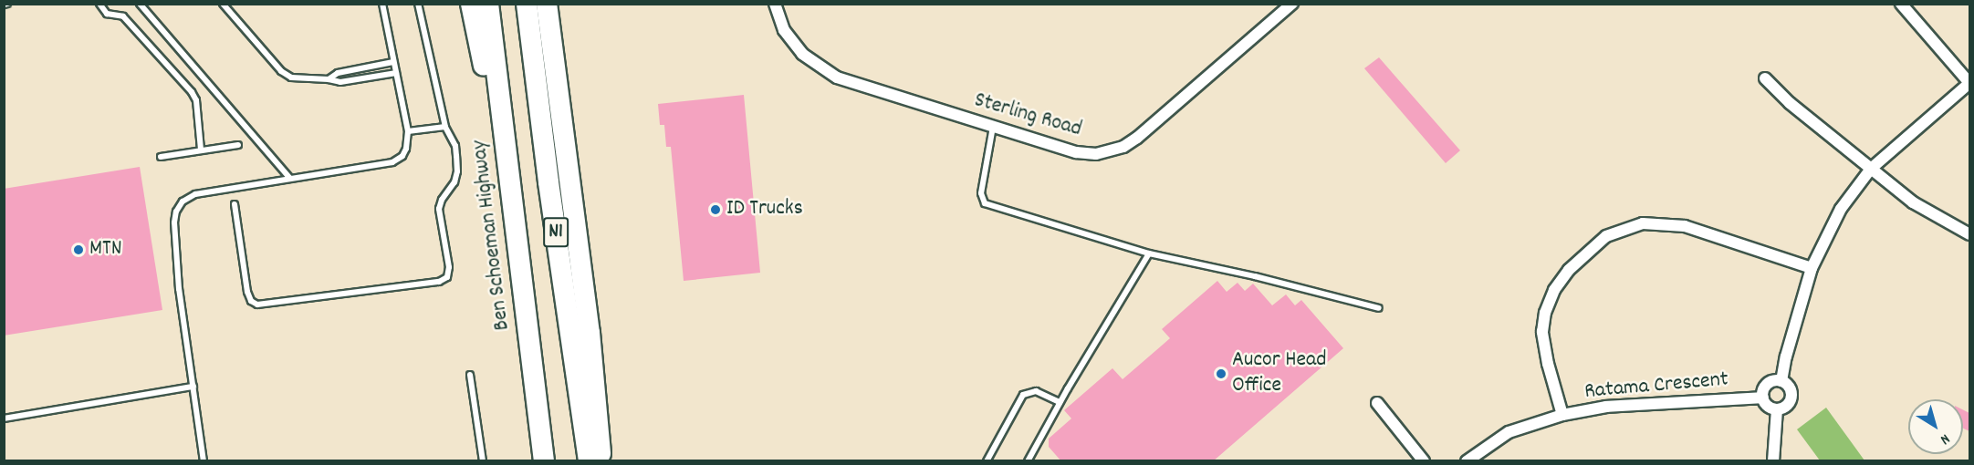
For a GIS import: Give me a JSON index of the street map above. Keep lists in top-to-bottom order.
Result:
{
  "streets": {
    "highway": ["N1", "Ben Schoeman Highway"],
    "street": ["Sterling Road", "Ratama Crescent"]
  },
  "places": ["ID Trucks", "MTN", "Aucor Head Office"],
  "north": "bottom right"
}
